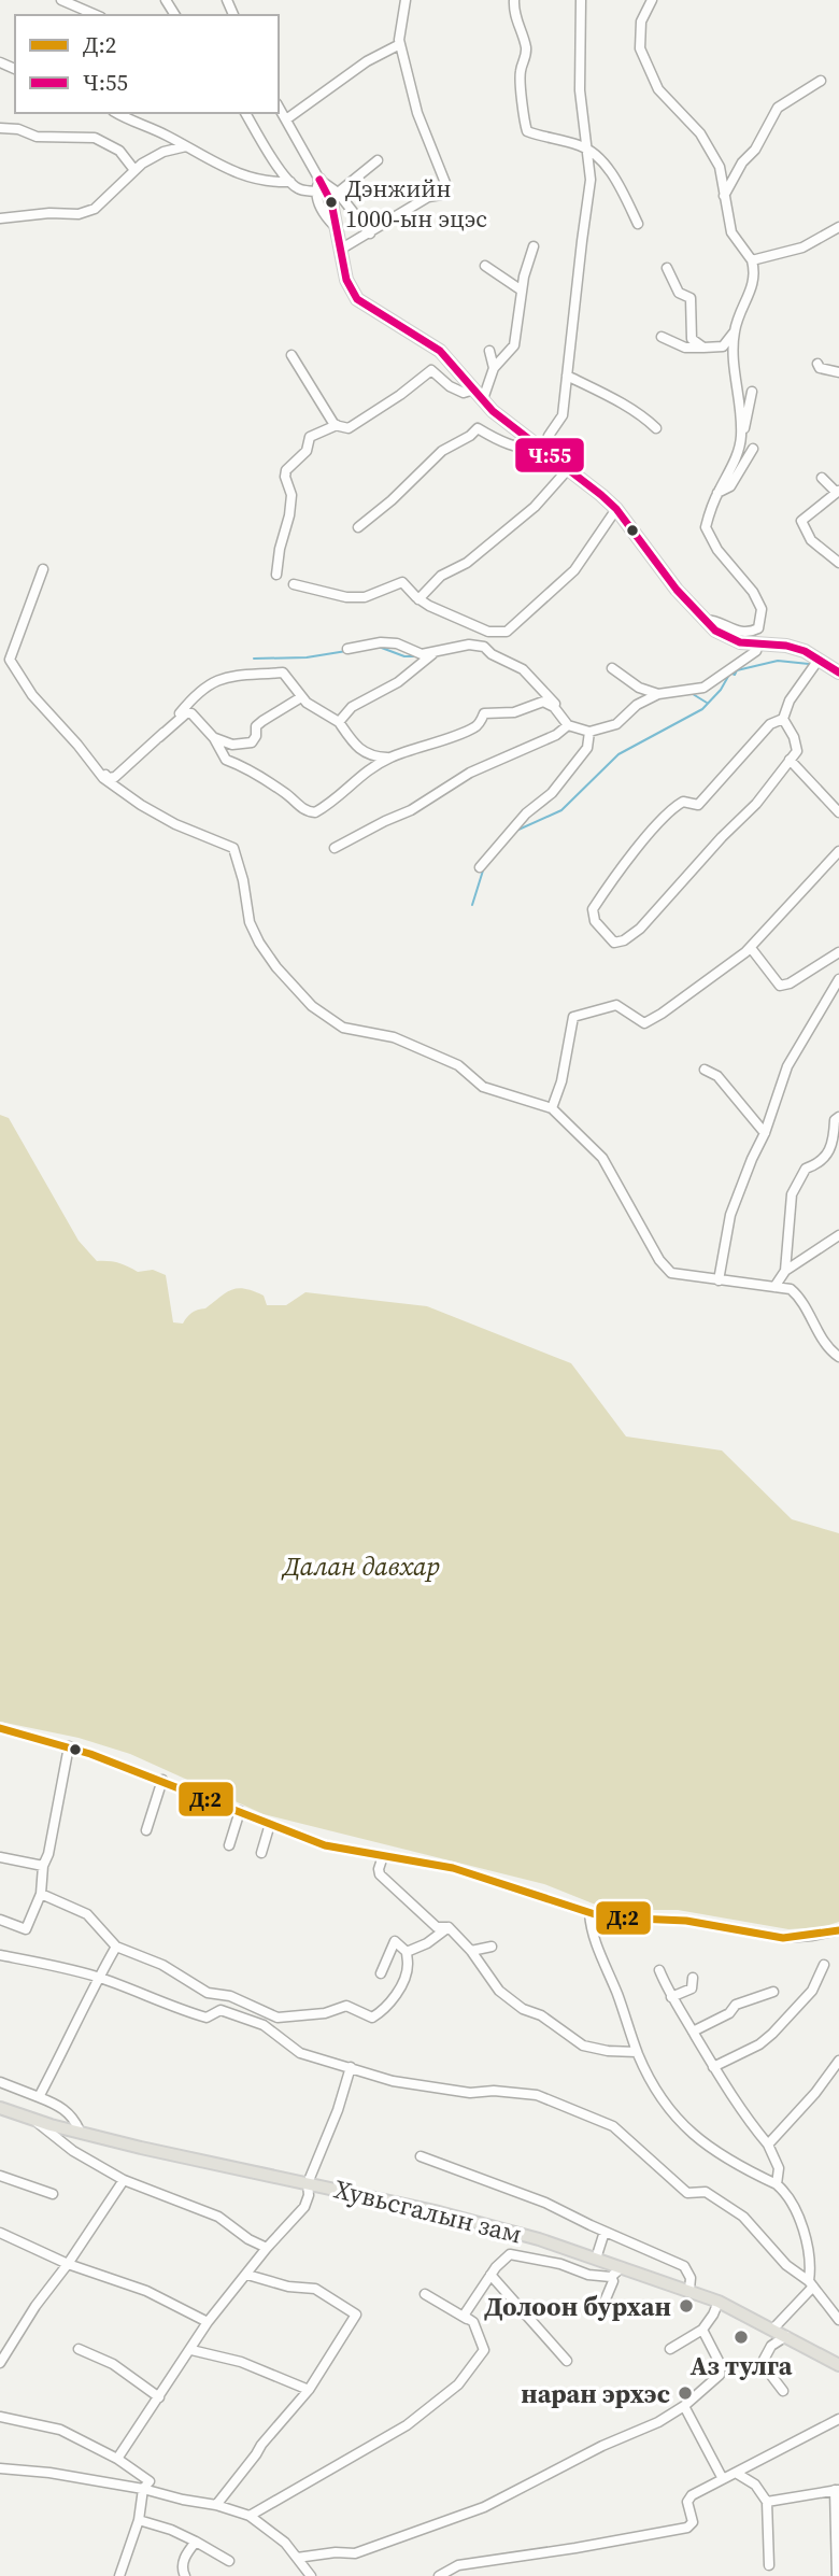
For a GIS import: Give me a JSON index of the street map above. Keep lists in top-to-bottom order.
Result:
{
  "streets": {
    "main road": ["Хувьсгалын зам"]
  },
  "parks": ["Далан давхар"],
  "places": [
    "Дэнжийн 1000-ын эцэс",
    "Долоон бурхан",
    "Аз тулга",
    "наран эрхэс"
  ],
  "lines": ["transit line Ч:55", "transit line Д:2"],
  "legend": ["Д:2", "Ч:55"]
}
